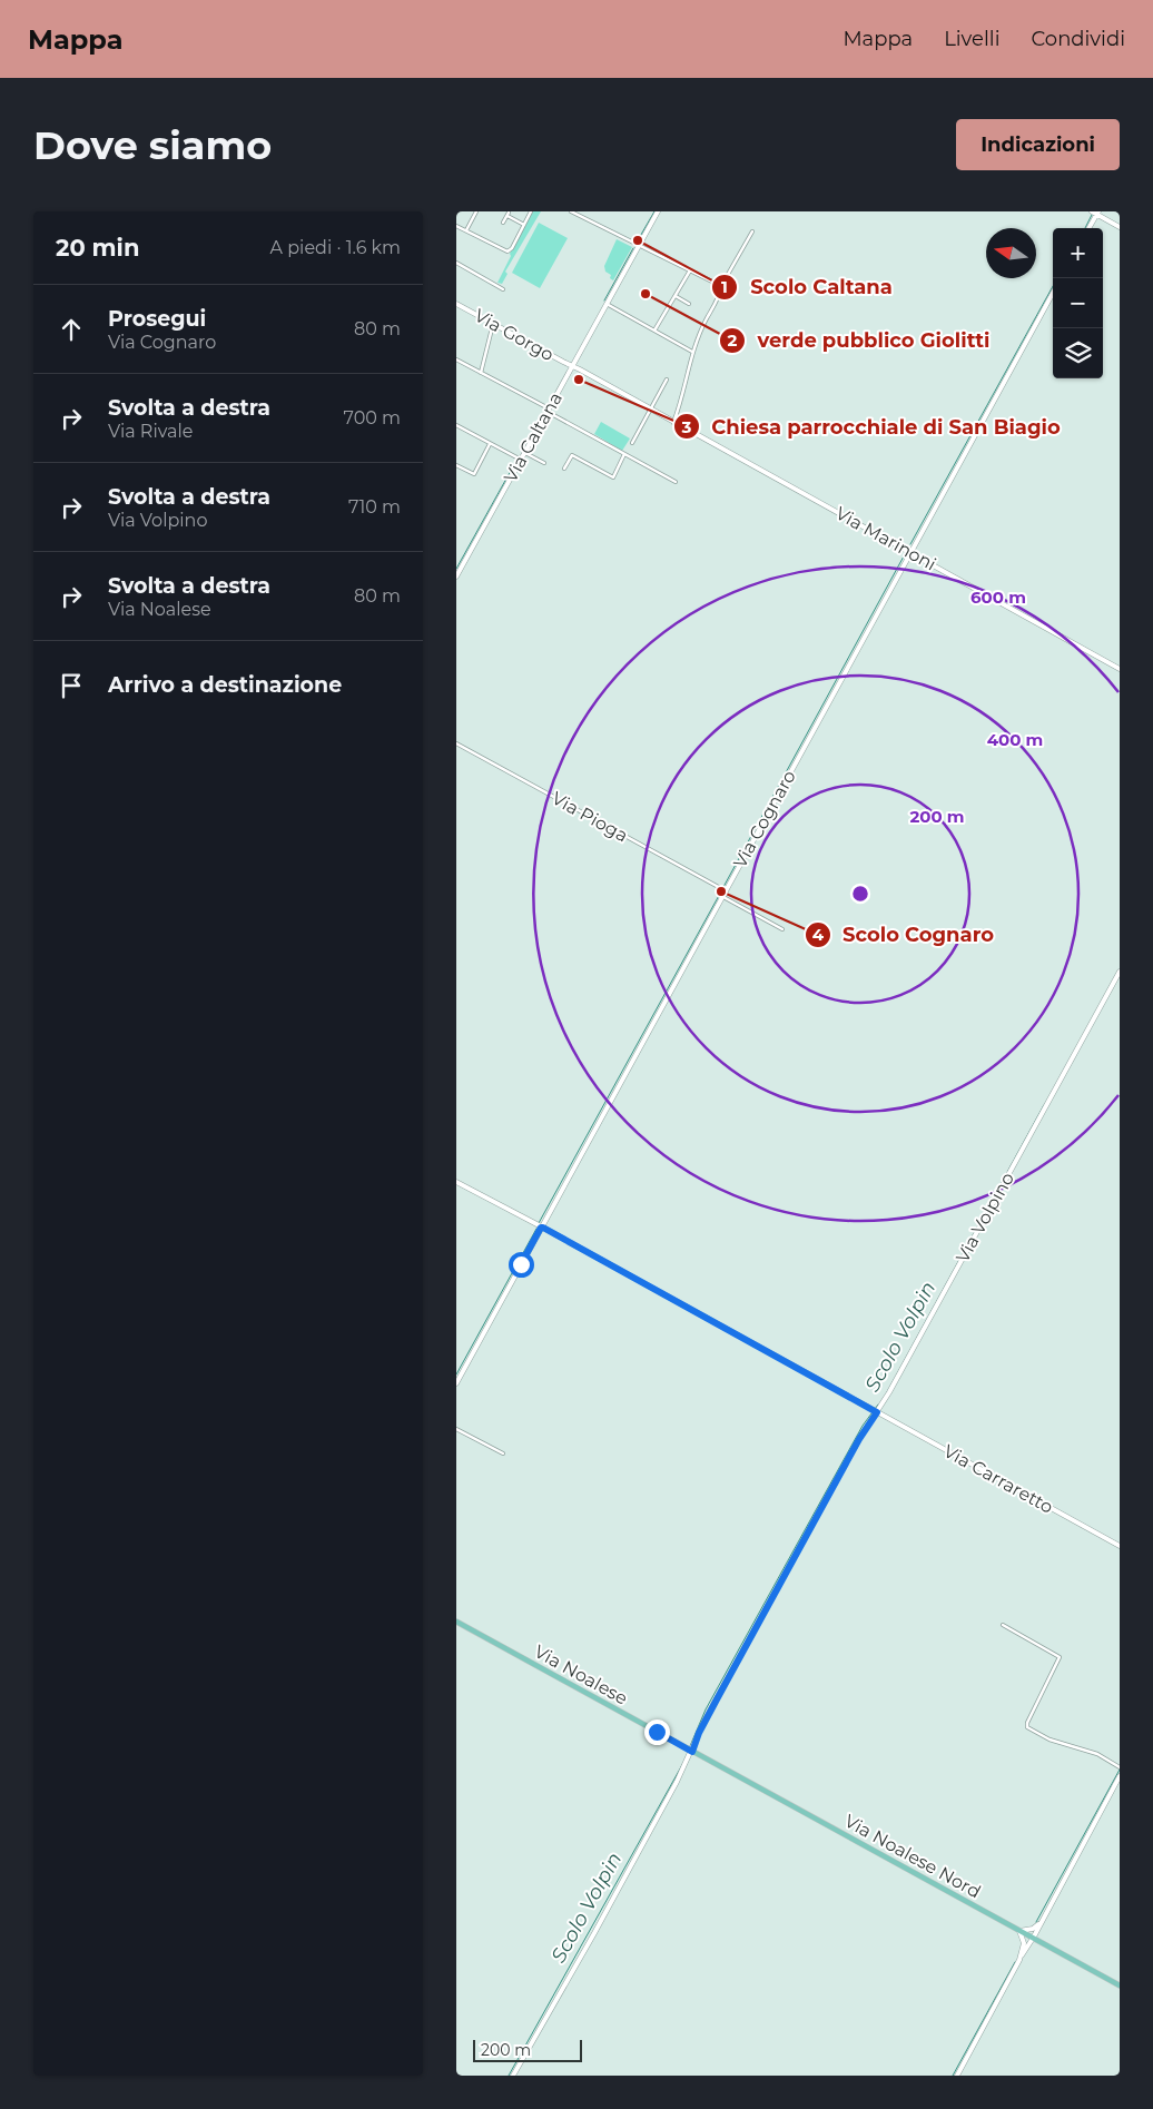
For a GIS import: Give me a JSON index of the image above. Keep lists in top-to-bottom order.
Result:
{
  "streets": {
    "main road": ["Via Noalese", "Via Noalese Nord"],
    "street": [
      "Via Gorgo",
      "Via Caltana",
      "Via Marinoni",
      "Via Pioga",
      "Via Cognaro",
      "Via Volpino",
      "Via Carraretto"
    ]
  },
  "crossings": [
    ["Via Gorgo", "Via Caltana"],
    ["Via Gorgo", "Via Marinoni"],
    ["Via Caltana", "Via Marinoni"],
    ["Via Marinoni", "Via Cognaro"],
    ["Via Pioga", "Via Cognaro"],
    ["Via Cognaro", "Via Carraretto"],
    ["Via Volpino", "Via Carraretto"],
    ["Via Volpino", "Via Noalese"],
    ["Via Volpino", "Via Noalese Nord"],
    ["Via Noalese", "Via Noalese Nord"]
  ],
  "water": ["Scolo Volpin"],
  "places": [
    "Scolo Caltana",
    "verde pubblico Giolitti",
    "Chiesa parrocchiale di San Biagio",
    "Scolo Cognaro"
  ],
  "scale_bar": "200 m",
  "north": "left",
  "page": {
    "header": "Mappa",
    "nav": ["Mappa", "Livelli", "Condividi"],
    "buttons": "Indicazioni",
    "title": "Dove siamo",
    "heading": ["20 min", "A piedi · 1.6 km"],
    "map_buttons": ["+", "−"],
    "list": [
      ["Prosegui", "Via Cognaro", "80 m"],
      ["Svolta a destra", "Via Rivale", "700 m"],
      ["Svolta a destra", "Via Volpino", "710 m"],
      ["Svolta a destra", "Via Noalese", "80 m"],
      "Arrivo a destinazione"
    ],
    "scale": "200 m"
  },
  "rings": ["600 m", "400 m", "200 m"]
}
